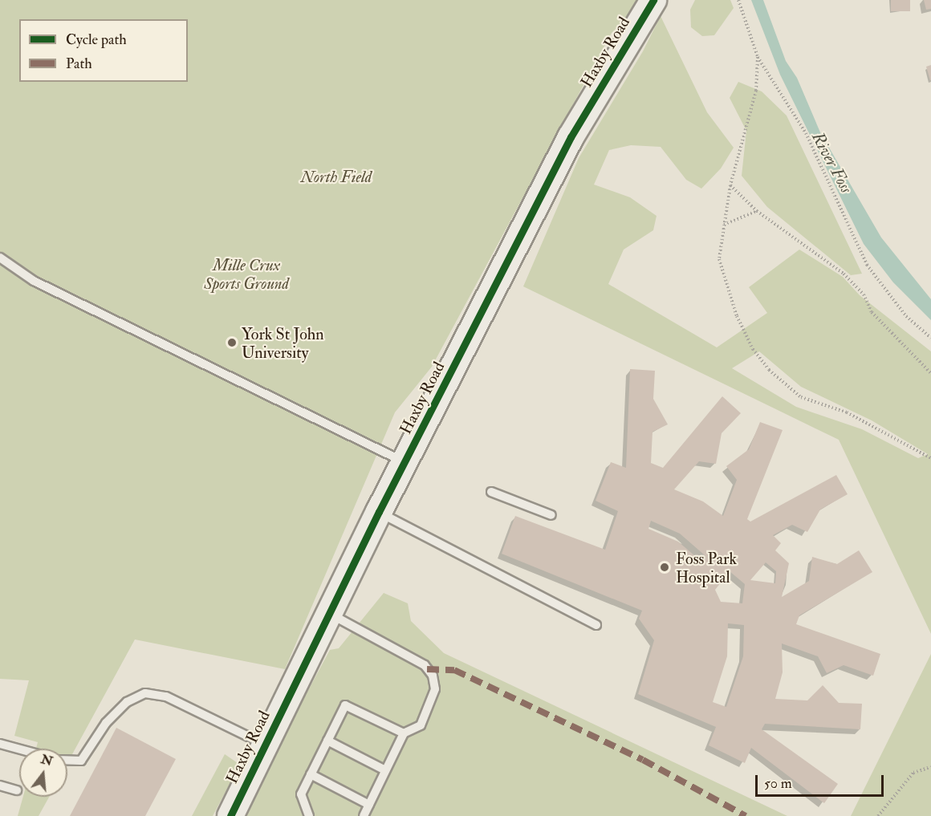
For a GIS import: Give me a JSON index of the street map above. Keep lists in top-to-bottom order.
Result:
{
  "streets": {
    "street": ["Haxby Road"]
  },
  "water": ["River Foss"],
  "parks": ["North Field", "Mille Crux Sports Ground"],
  "places": ["York St John University", "Foss Park Hospital"],
  "legend": ["Cycle path", "Path"],
  "scale_bar": "50 m",
  "north": "top"
}
